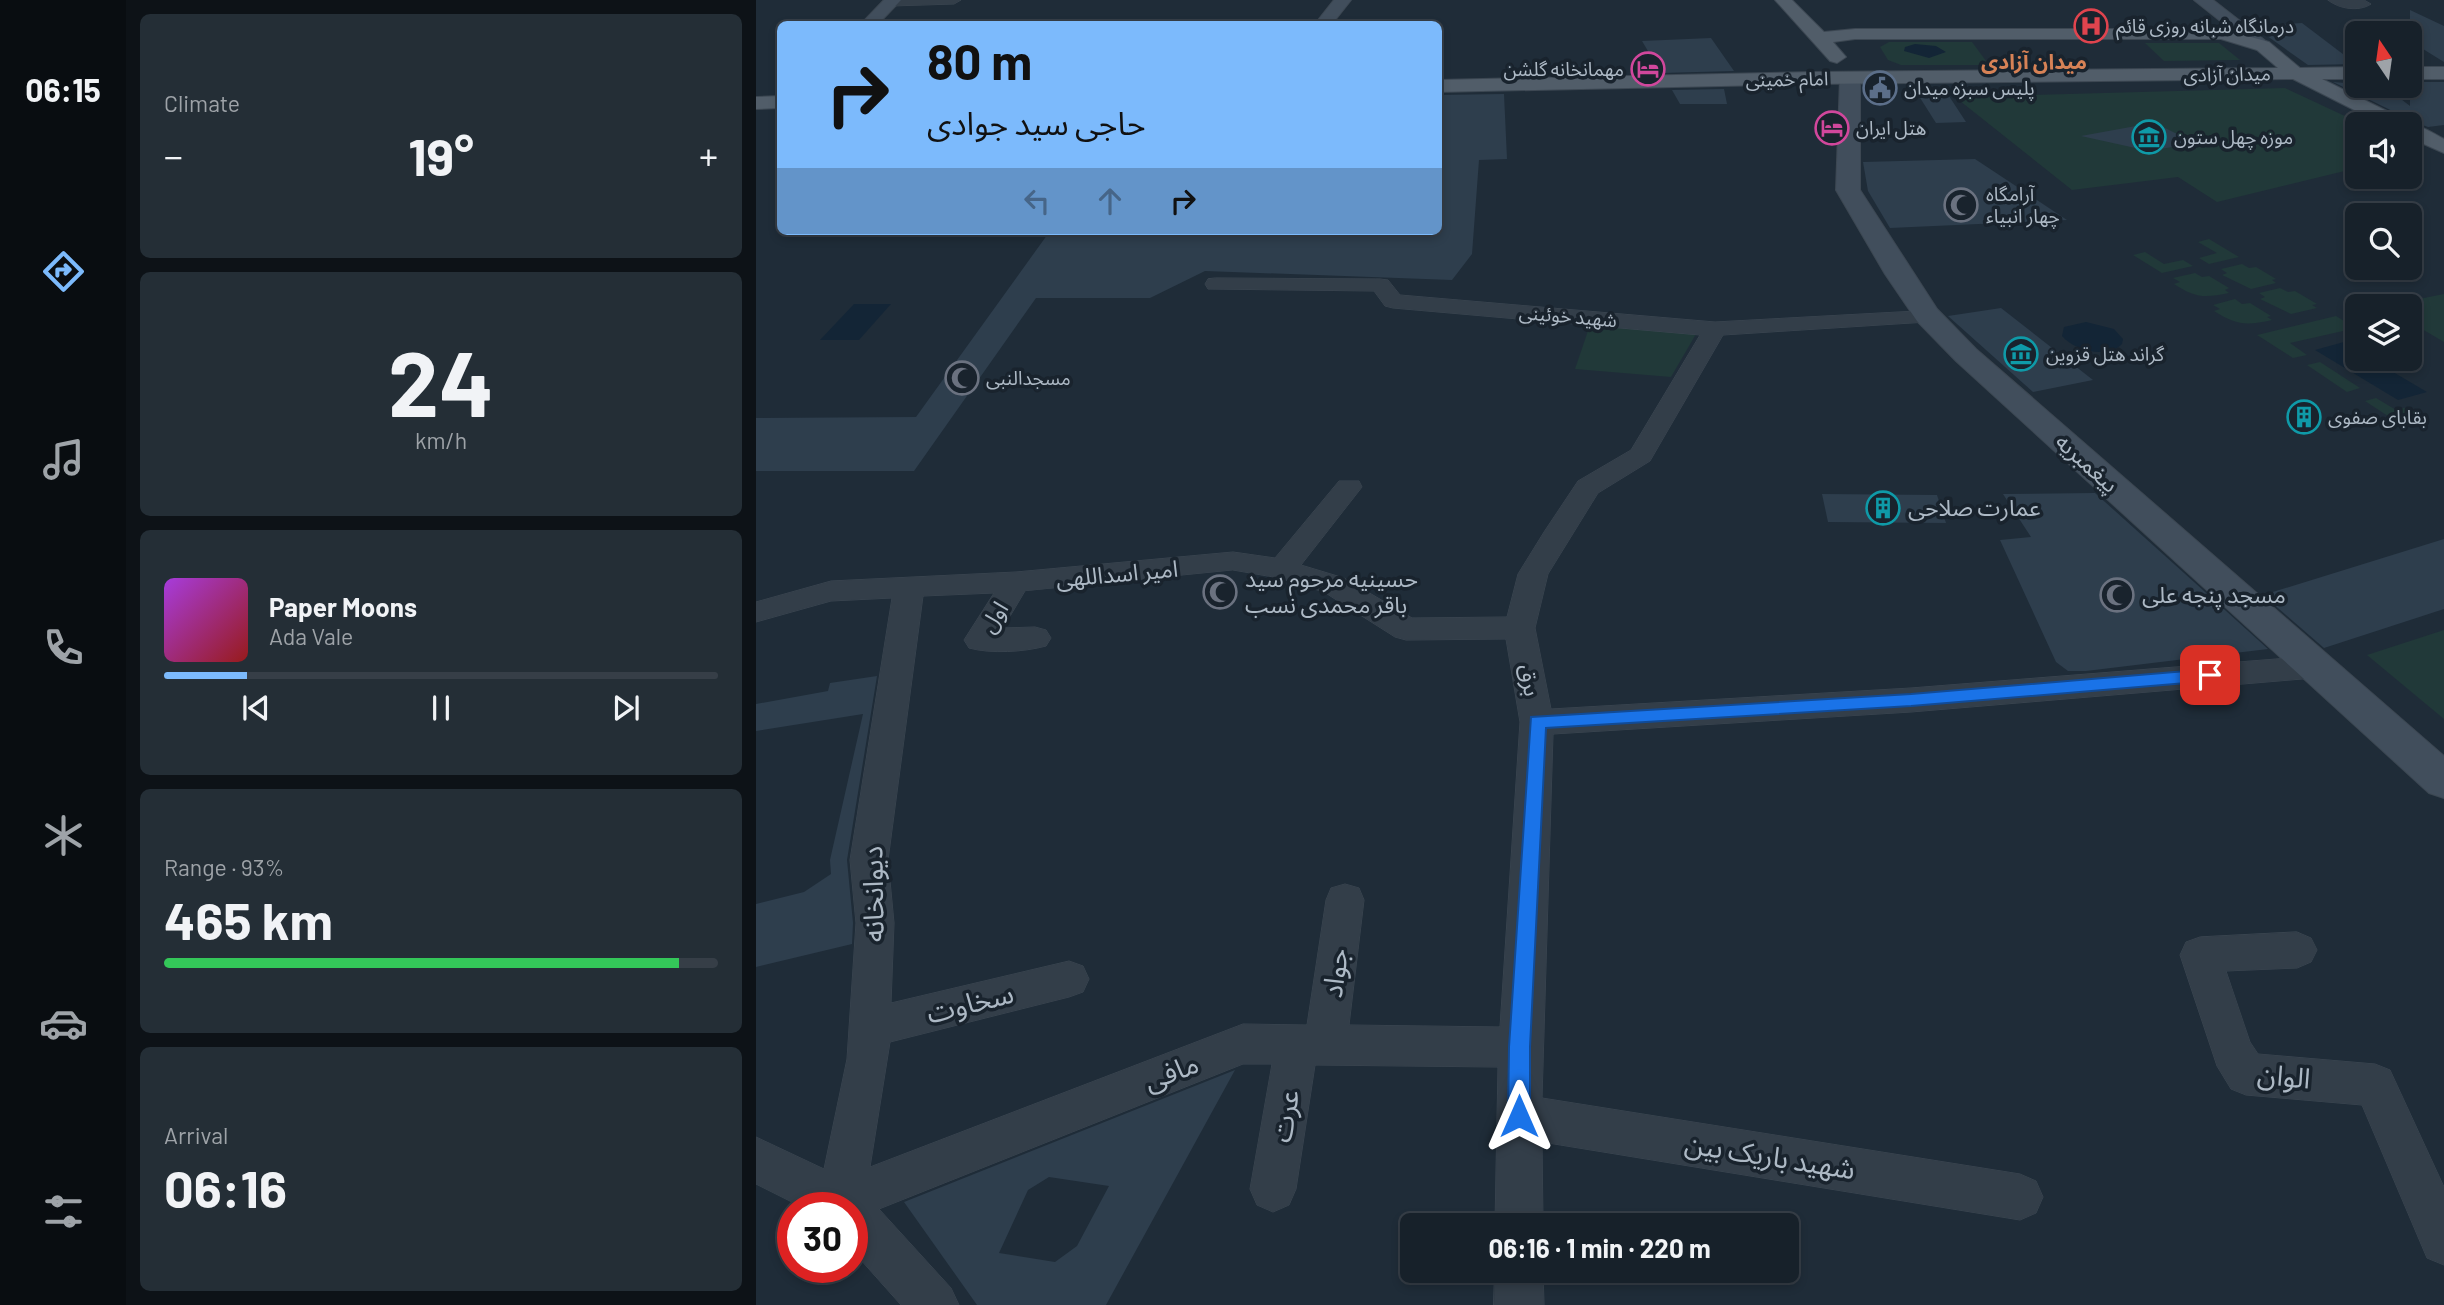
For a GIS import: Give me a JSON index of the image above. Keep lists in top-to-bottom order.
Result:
{
  "streets": {
    "main road": ["میدان آزادی", "امام خمینی", "پیغمبریه"],
    "street": [
      "شهید خوئینی",
      "امیر اسداللهی",
      "اول",
      "برق",
      "دیوانخانه",
      "جواد",
      "سخاوت",
      "مافی",
      "الوان",
      "عرت",
      "شهید باریک بین"
    ]
  },
  "crossings": [
    ["میدان آزادی", "امام خمینی"],
    ["میدان آزادی", "پیغمبریه"],
    ["امام خمینی", "پیغمبریه"],
    ["شهید خوئینی", "پیغمبریه"],
    ["شهید خوئینی", "برق"],
    ["امیر اسداللهی", "اول"],
    ["امیر اسداللهی", "برق"],
    ["امیر اسداللهی", "دیوانخانه"],
    ["برق", "مافی"],
    ["برق", "شهید باریک بین"],
    ["دیوانخانه", "سخاوت"],
    ["جواد", "مافی"],
    ["جواد", "عرت"],
    ["مافی", "عرت"]
  ],
  "districts": ["میدان آزادی"],
  "places": {
    "hospital": ["درمانگاه شبانه روزی قائم"],
    "hotel": ["مهمانخانه گلشن", "هتل ایران"],
    "public building": ["پلیس سبزه میدان"],
    "museum": ["موزه چهل ستون", "گراند هتل قزوین"],
    "mosque": [
      "آرامگاه چهار انبیاء",
      "مسجدالنبی",
      "حسینیه مرحوم سید باقر محمدی نسب",
      "مسجد پنجه علی"
    ],
    "building": ["بقابای صفوی", "عمارت صلاحی"]
  },
  "north": "top",
  "page": {
    "tabs": "06:15",
    "tile": [
      "Climate",
      ["24", "km/h"],
      ["Range · 93%", "465 km"],
      ["Arrival", "06:16"]
    ],
    "turn": ["80 m", "حاجی سید جوادی"],
    "heat": ["−", "19°", "+"],
    "song": ["Paper Moons", "Ada Vale"],
    "limit": "30",
    "trip": "06:16 · 1 min · 220 m"
  }
}
